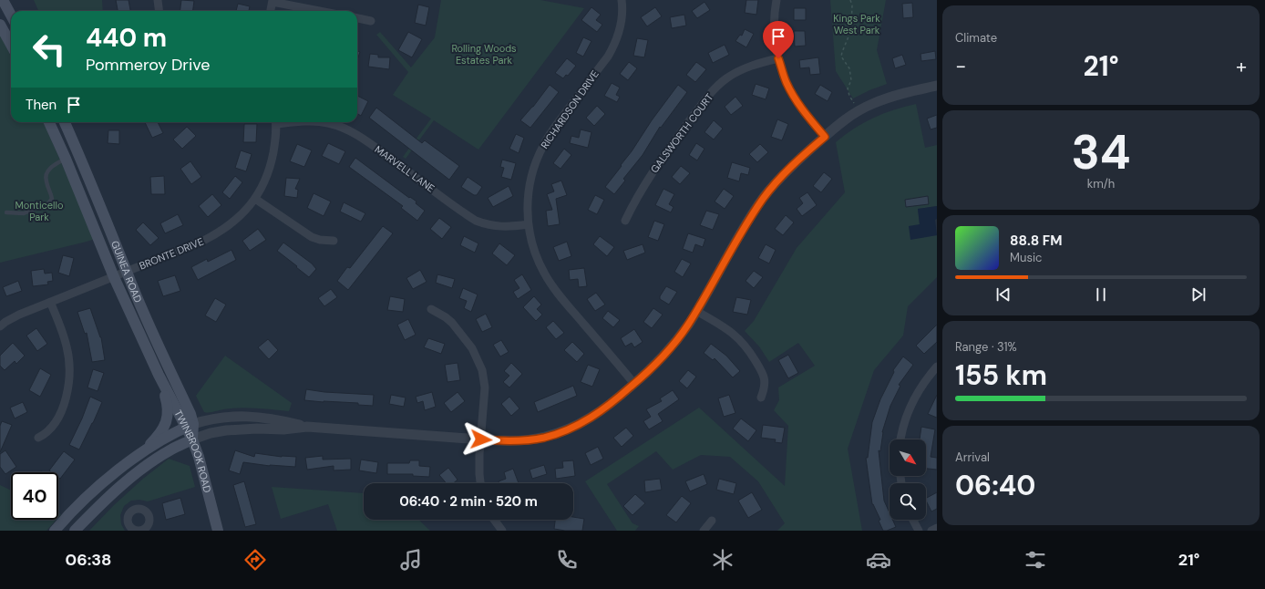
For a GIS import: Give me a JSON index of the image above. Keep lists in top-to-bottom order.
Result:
{
  "streets": {
    "main road": ["GUINEA ROAD", "TWINBROOK ROAD"],
    "street": [
      "RICHARDSON DRIVE",
      "GALSWORTH COURT",
      "MARVELL LANE",
      "BRONTE DRIVE"
    ]
  },
  "crossings": [
    ["RICHARDSON DRIVE", "MARVELL LANE"],
    ["BRONTE DRIVE", "GUINEA ROAD"],
    ["GUINEA ROAD", "TWINBROOK ROAD"]
  ],
  "parks": ["Kings Park West Park", "Rolling Woods Estates Park", "Monticello Park"],
  "north": "bottom right",
  "page": {
    "tile": [
      "Climate",
      ["34", "km/h"],
      ["Range · 31%", "155 km"],
      ["Arrival", "06:40"]
    ],
    "turn": ["440 m", "Pommeroy Drive"],
    "heat": ["−", "21°", "+"],
    "then": "Then",
    "song": ["88.8 FM", "Music"],
    "limit": "40",
    "trip": "06:40 · 2 min · 520 m",
    "tabs": ["06:38", "21°"]
  }
}
